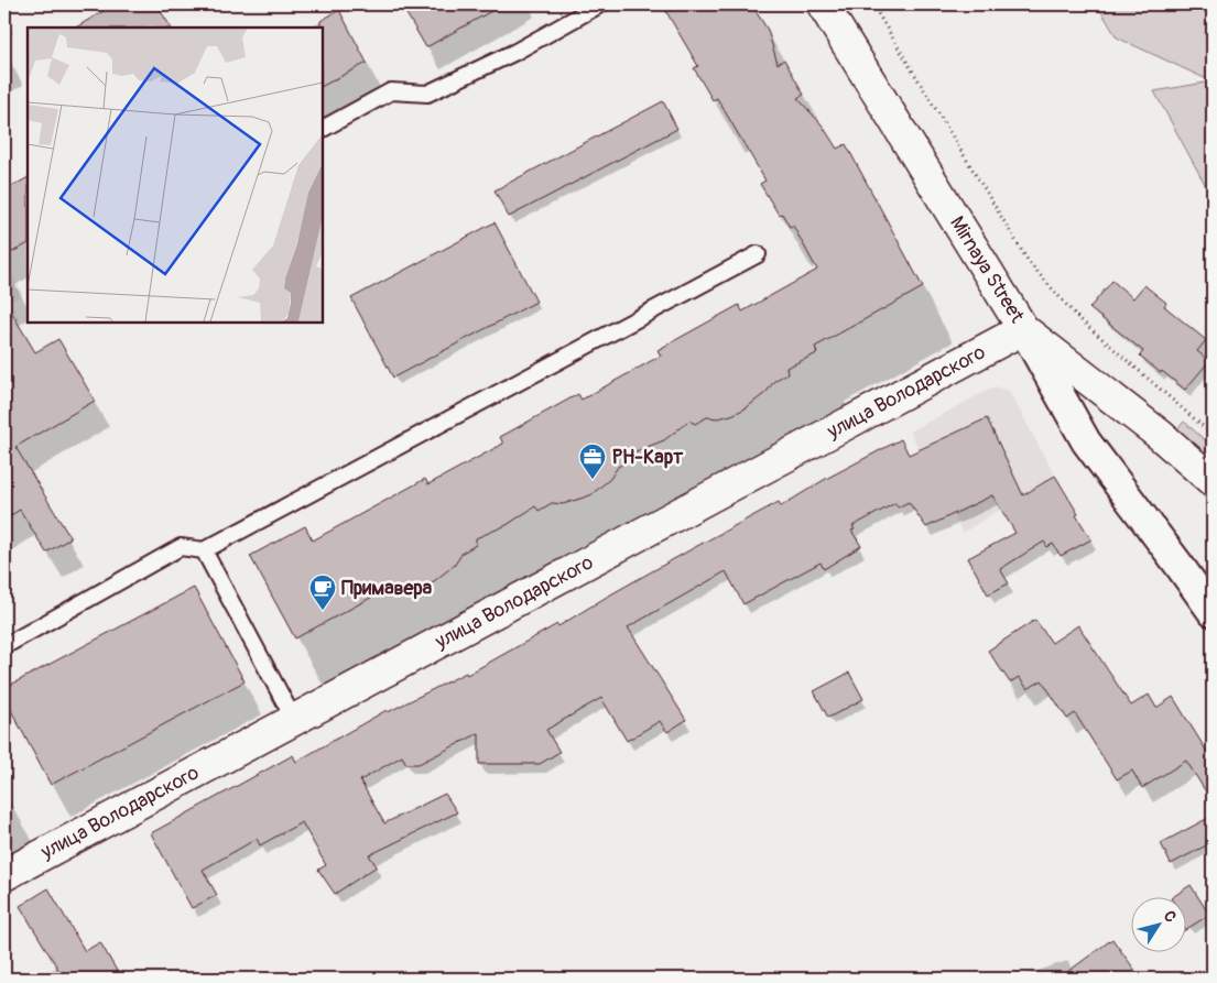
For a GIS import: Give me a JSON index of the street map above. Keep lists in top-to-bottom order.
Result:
{
  "streets": {
    "street": ["Mirnaya Street", "улица Володарского"]
  },
  "crossings": [
    ["Mirnaya Street", "улица Володарского"]
  ],
  "places": {
    "office": ["РН-Карт"],
    "cafe": ["Примавера"]
  },
  "north": "top right"
}
